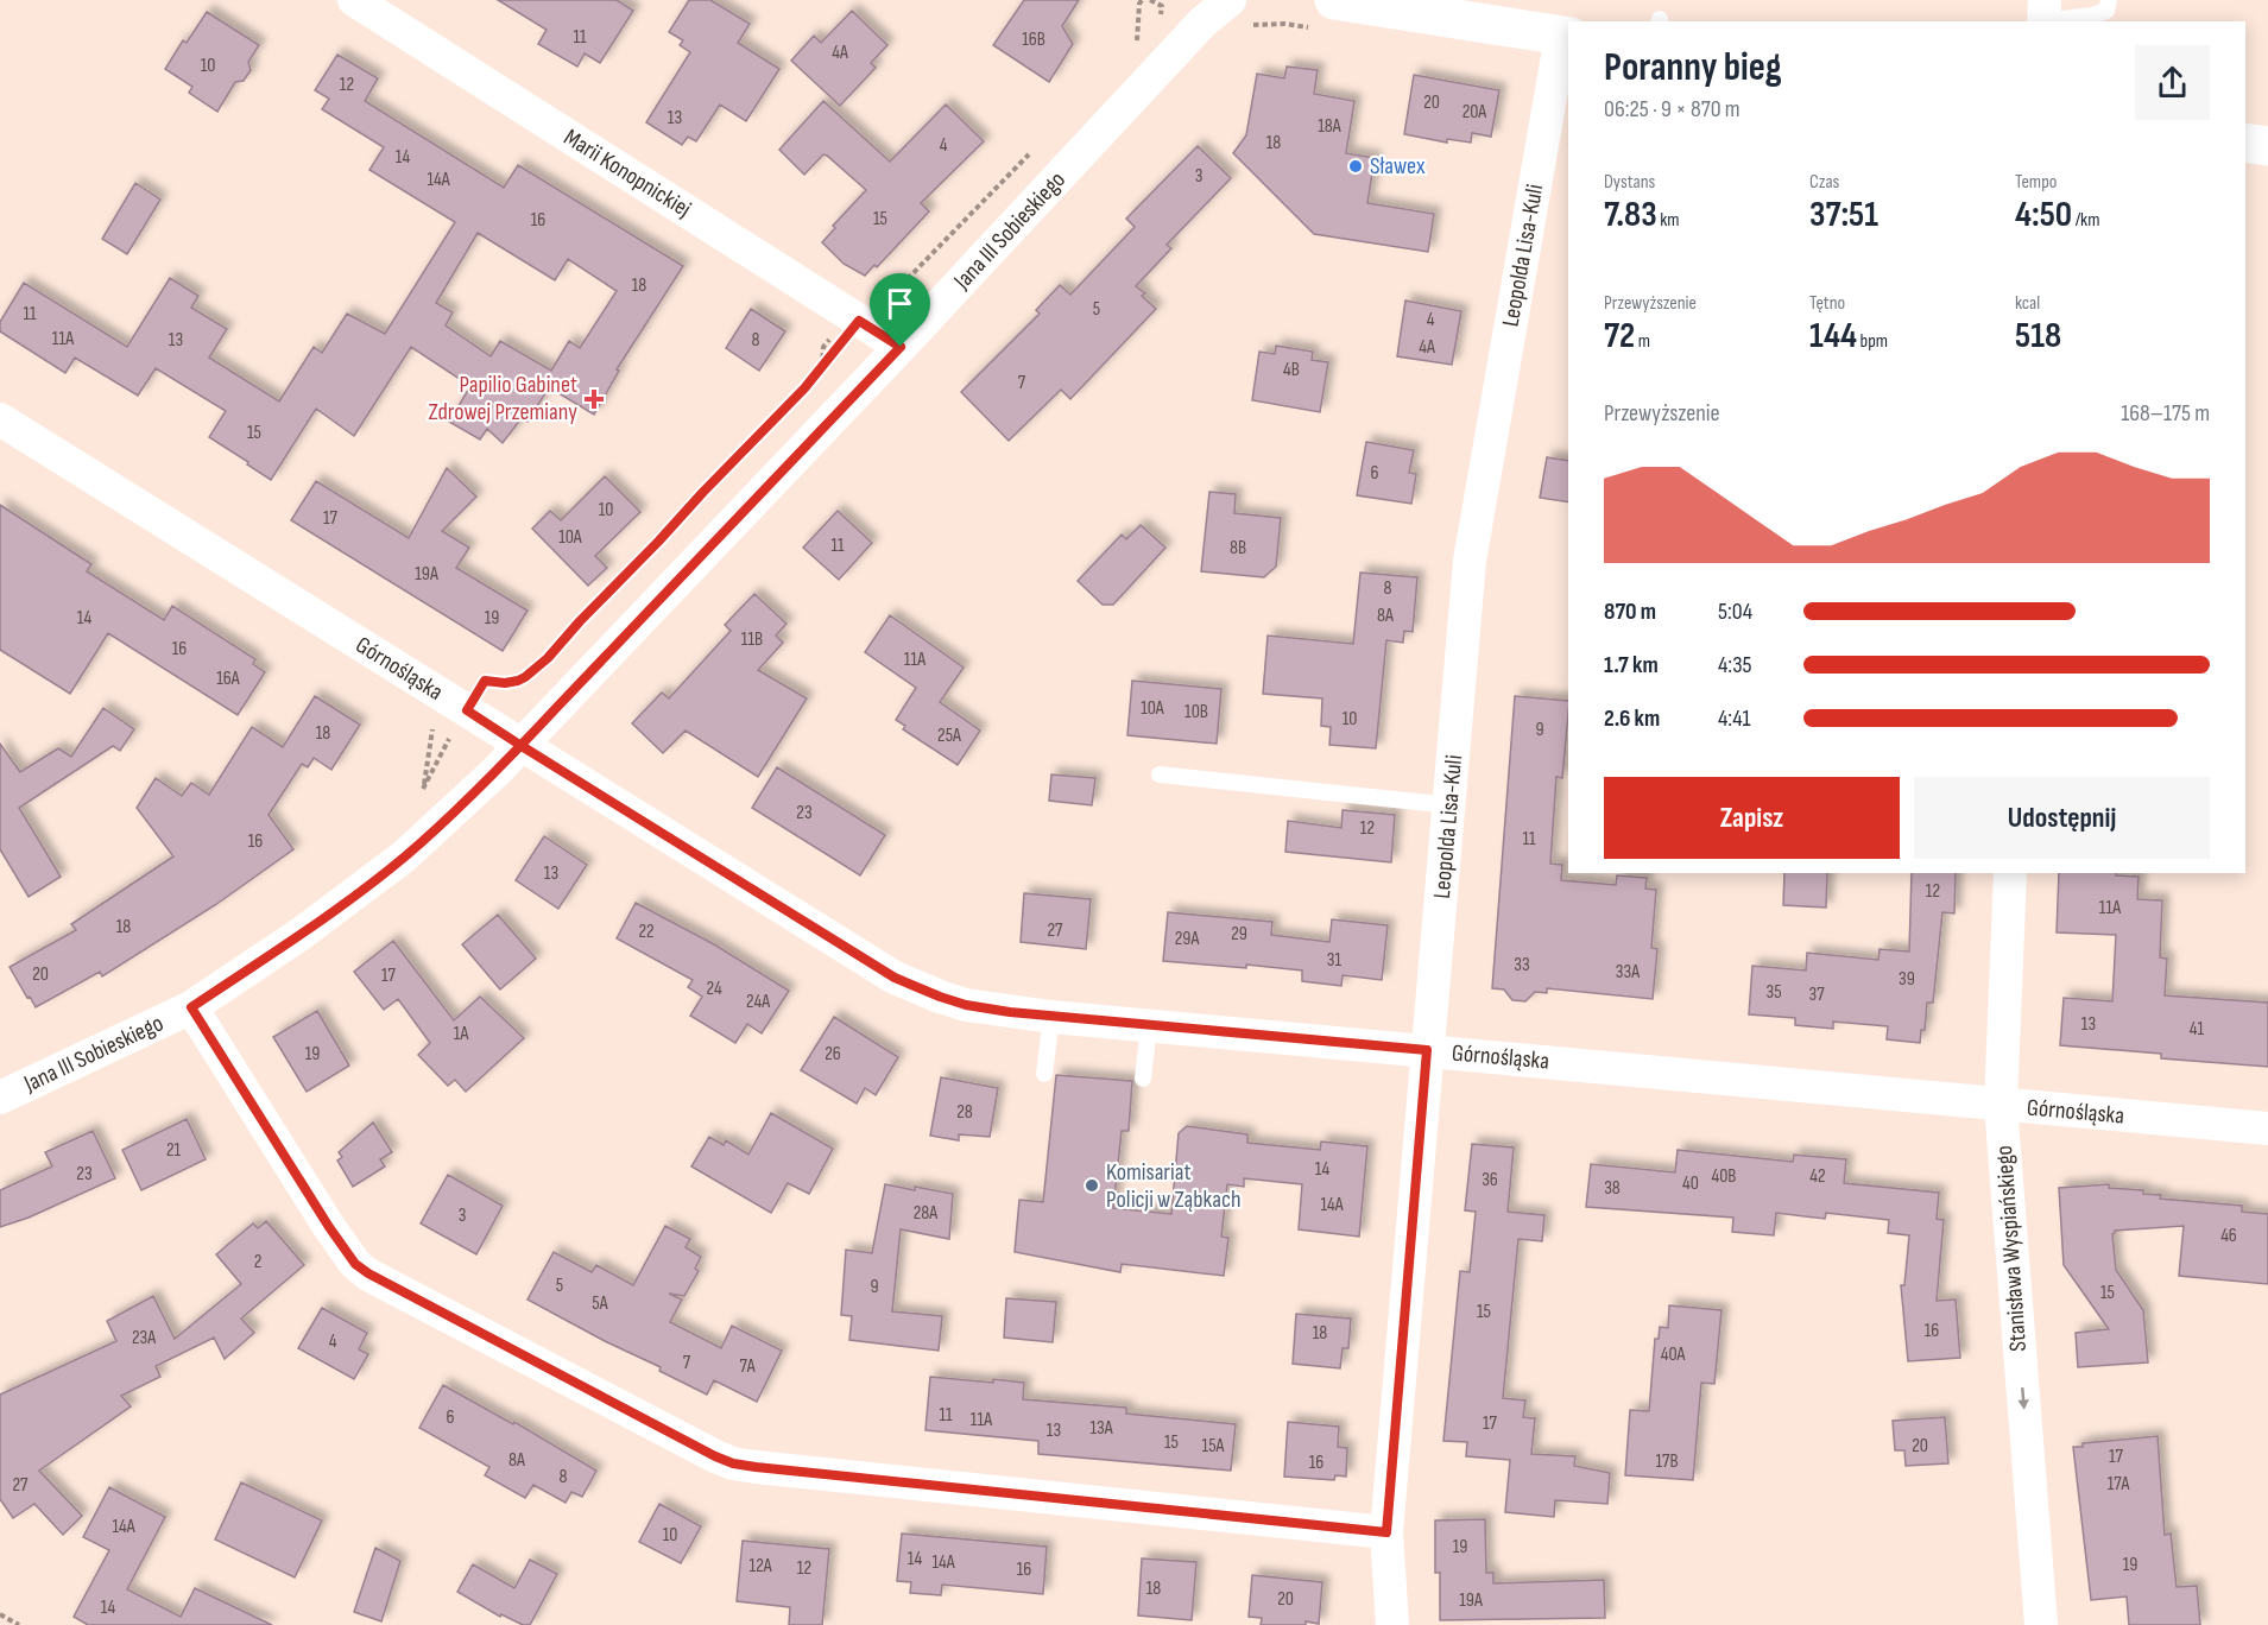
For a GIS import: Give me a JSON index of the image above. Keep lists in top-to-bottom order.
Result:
{
  "streets": {
    "street": [
      "Marii Konopnickiej",
      "Jana III Sobieskiego",
      "Leopolda Lisa-Kuli",
      "Górnośląska",
      "Stanisława Wyspiańskiego"
    ]
  },
  "crossings": [
    ["Marii Konopnickiej", "Jana III Sobieskiego"],
    ["Jana III Sobieskiego", "Górnośląska"],
    ["Leopolda Lisa-Kuli", "Górnośląska"],
    ["Górnośląska", "Stanisława Wyspiańskiego"]
  ],
  "one_way": ["Stanisława Wyspiańskiego"],
  "places": {
    "other": ["Sławex", "Komisariat Policji w Ząbkach"],
    "health": ["Papilio Gabinet Zdrowej Przemiany"]
  },
  "house_numbers": [
    "11",
    "16B",
    "4A",
    "10",
    "12",
    "20",
    "20A",
    "13",
    "18A",
    "18",
    "4",
    "14",
    "3",
    "14A",
    "15",
    "16",
    "18",
    "5",
    "11",
    "4",
    "11A",
    "13",
    "8",
    "4A",
    "4B",
    "7",
    "15",
    "6",
    "10",
    "17",
    "10A",
    "11",
    "8B",
    "19A",
    "8",
    "8A",
    "14",
    "19",
    "11B",
    "16",
    "11A",
    "16A",
    "10A",
    "10B",
    "10",
    "9",
    "18",
    "25A",
    "23",
    "12",
    "11",
    "16",
    "13",
    "12",
    "11A",
    "18",
    "27",
    "22",
    "29",
    "29A",
    "31",
    "33",
    "33A",
    "20",
    "17",
    "39",
    "24",
    "35",
    "37",
    "24A",
    "13",
    "41",
    "1A",
    "19",
    "26",
    "28",
    "21",
    "14",
    "23",
    "40B",
    "42",
    "36",
    "40",
    "38",
    "14A",
    "28A",
    "3",
    "46",
    "2",
    "5",
    "9",
    "15",
    "5A",
    "15",
    "16",
    "18",
    "23A",
    "4",
    "40A",
    "7",
    "7A",
    "11",
    "6",
    "11A",
    "17",
    "13A",
    "13",
    "15",
    "15A",
    "20",
    "17",
    "8A",
    "17B",
    "16",
    "8",
    "17A",
    "27",
    "14A",
    "10",
    "19",
    "14",
    "14A",
    "19",
    "12A",
    "12",
    "16",
    "18",
    "20",
    "19A",
    "14"
  ],
  "page": {
    "heading": ["Poranny bieg", "06:25 · 9 × 870 m"],
    "stats": [
      ["Dystans", "7.83 km"],
      ["Czas", "37:51"],
      ["Tempo", "4:50 /km"],
      ["Przewyższenie", "72 m"],
      ["Tętno", "144 bpm"],
      ["kcal", "518"]
    ],
    "chart": ["Przewyższenie", "168–175 m"],
    "list": [
      {
        "name": "870 m",
        "note": "5:04"
      },
      {
        "name": "1.7 km",
        "note": "4:35"
      },
      {
        "name": "2.6 km",
        "note": "4:41"
      }
    ],
    "buttons": ["Zapisz", "Udostępnij"]
  }
}
